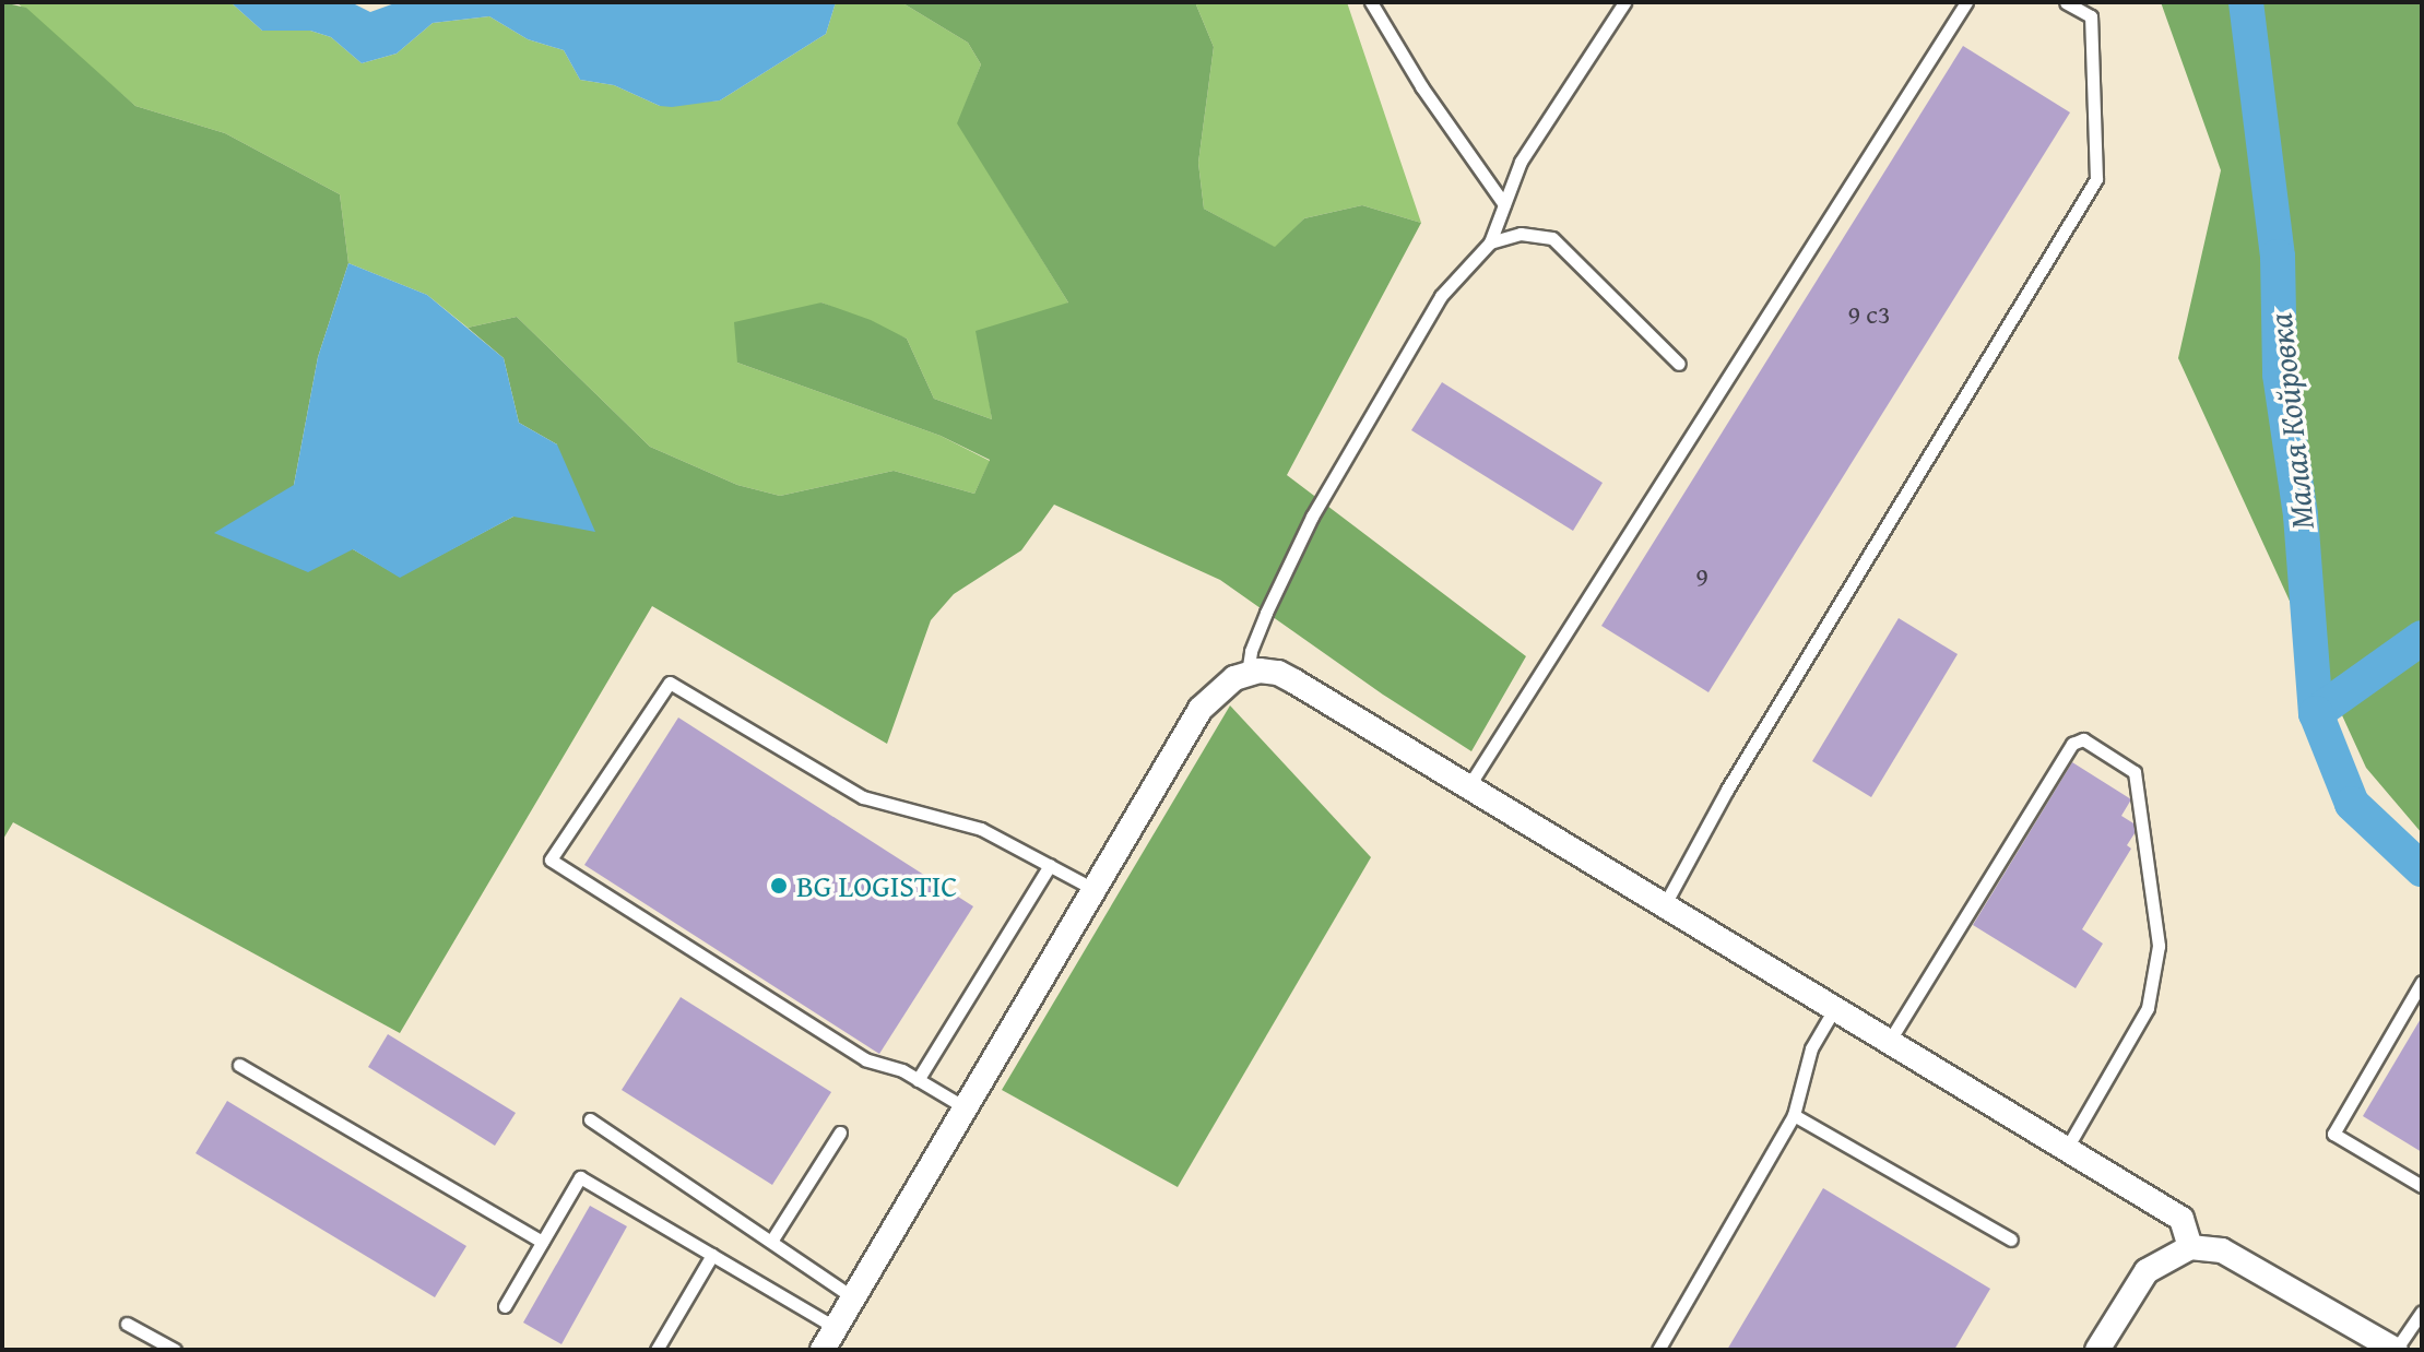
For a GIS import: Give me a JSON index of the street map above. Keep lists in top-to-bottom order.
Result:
{
  "water": ["Малая Койровка"],
  "places": ["BG LOGISTIC"],
  "house_numbers": ["9 с3", "9"]
}
